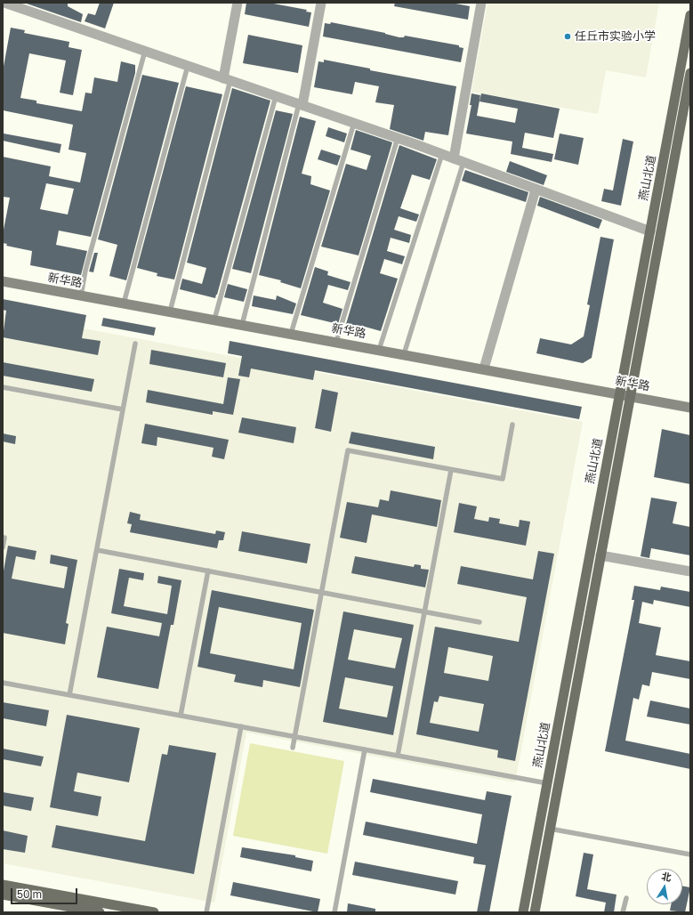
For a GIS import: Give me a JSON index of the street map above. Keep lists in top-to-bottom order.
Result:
{
  "streets": {
    "main road": ["燕山北道", "新华路"]
  },
  "crossings": [
    ["燕山北道", "新华路"]
  ],
  "places": ["任丘市实验小学"],
  "scale_bar": "50 m",
  "north": "top"
}
